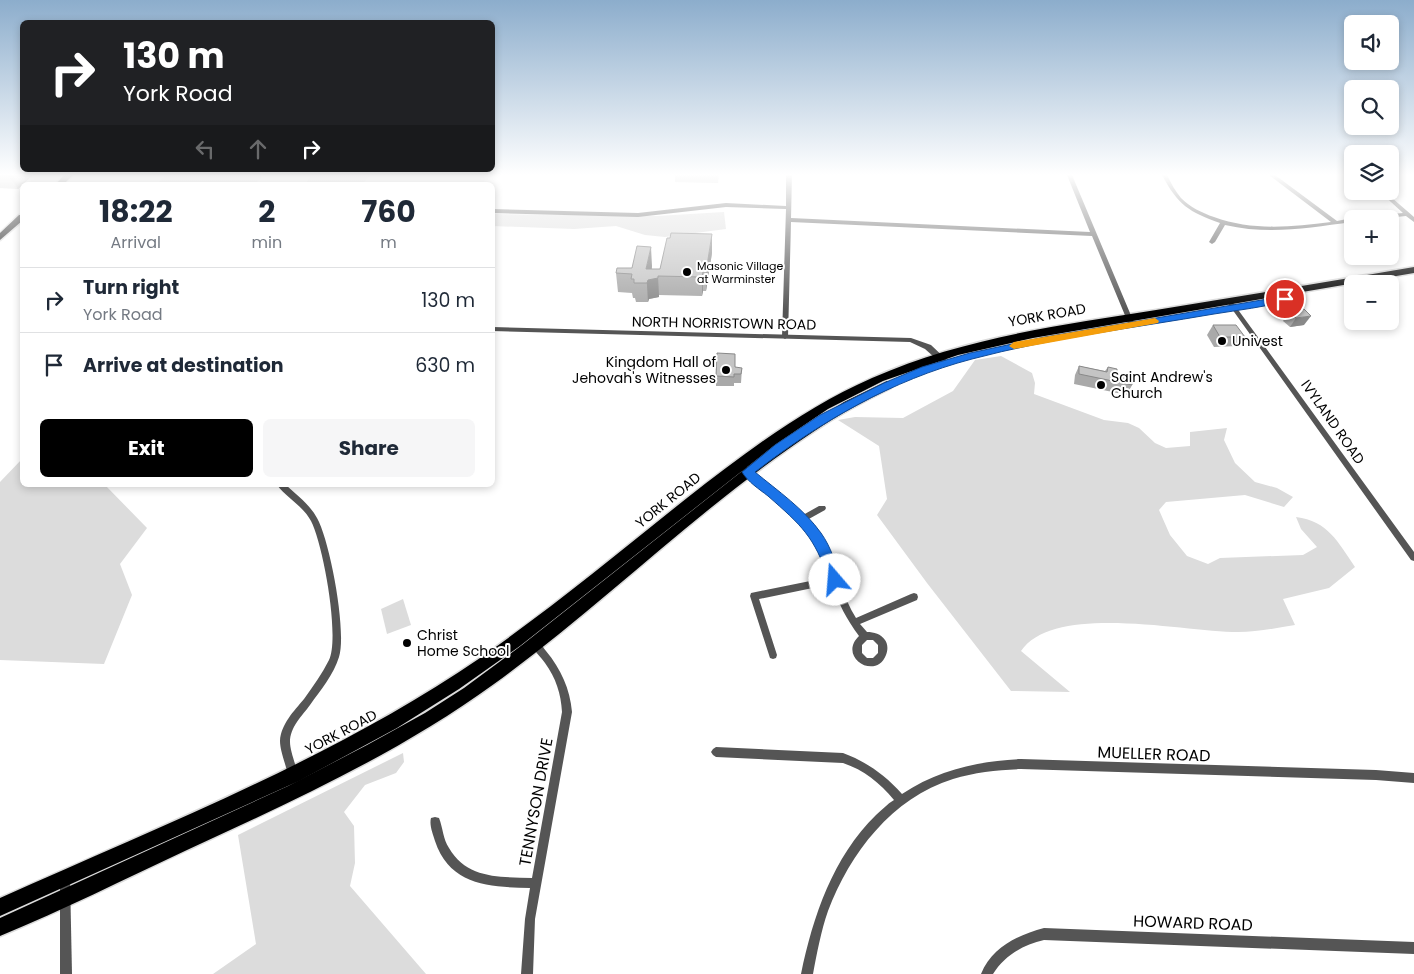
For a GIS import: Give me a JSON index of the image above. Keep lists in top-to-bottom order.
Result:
{
  "streets": {
    "highway": ["YORK ROAD"],
    "street": [
      "NORTH NORRISTOWN ROAD",
      "IVYLAND ROAD",
      "MUELLER ROAD",
      "TENNYSON DRIVE",
      "HOWARD ROAD"
    ]
  },
  "crossings": [
    ["YORK ROAD", "NORTH NORRISTOWN ROAD"],
    ["YORK ROAD", "IVYLAND ROAD"],
    ["YORK ROAD", "TENNYSON DRIVE"]
  ],
  "places": [
    "Masonic Village at Warminster",
    "Univest",
    "Kingdom Hall of Jehovah's Witnesses",
    "Saint Andrew's Church",
    "Christ Home School"
  ],
  "page": {
    "map_buttons": ["+", "−"],
    "turn": ["130 m", "York Road"],
    "eta": [
      "18:22",
      "Arrival",
      "2",
      "min",
      "760",
      "m"
    ],
    "list": [
      {
        "name": "Turn right",
        "note": "York Road",
        "value": "130 m"
      },
      {
        "name": "Arrive at destination",
        "value": "630 m"
      }
    ],
    "buttons": ["Exit", "Share"]
  }
}
